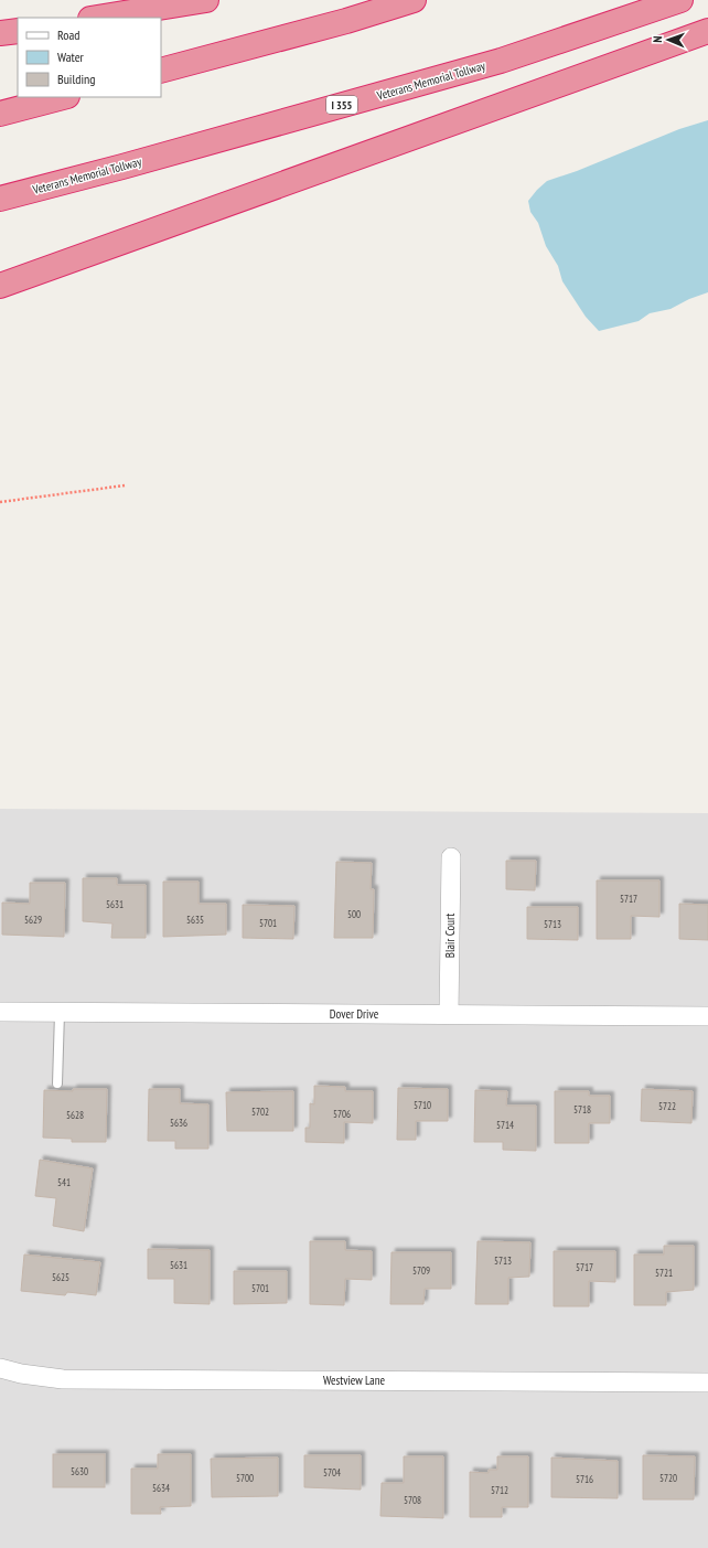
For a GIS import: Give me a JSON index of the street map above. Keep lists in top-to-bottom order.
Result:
{
  "streets": {
    "highway": ["Veterans Memorial Tollway", "I 355"],
    "street": ["Blair Court", "Dover Drive", "Westview Lane"]
  },
  "crossings": [
    ["Blair Court", "Dover Drive"]
  ],
  "house_numbers": [
    "5717",
    "5631",
    "500",
    "5629",
    "5635",
    "5701",
    "5713",
    "5710",
    "5722",
    "5718",
    "5702",
    "5706",
    "5628",
    "5636",
    "5714",
    "541",
    "5713",
    "5631",
    "5717",
    "5709",
    "5721",
    "5625",
    "5701",
    "5630",
    "5704",
    "5700",
    "5720",
    "5716",
    "5634",
    "5712",
    "5708"
  ],
  "legend": ["Road", "Water", "Building"],
  "north": "left"
}
